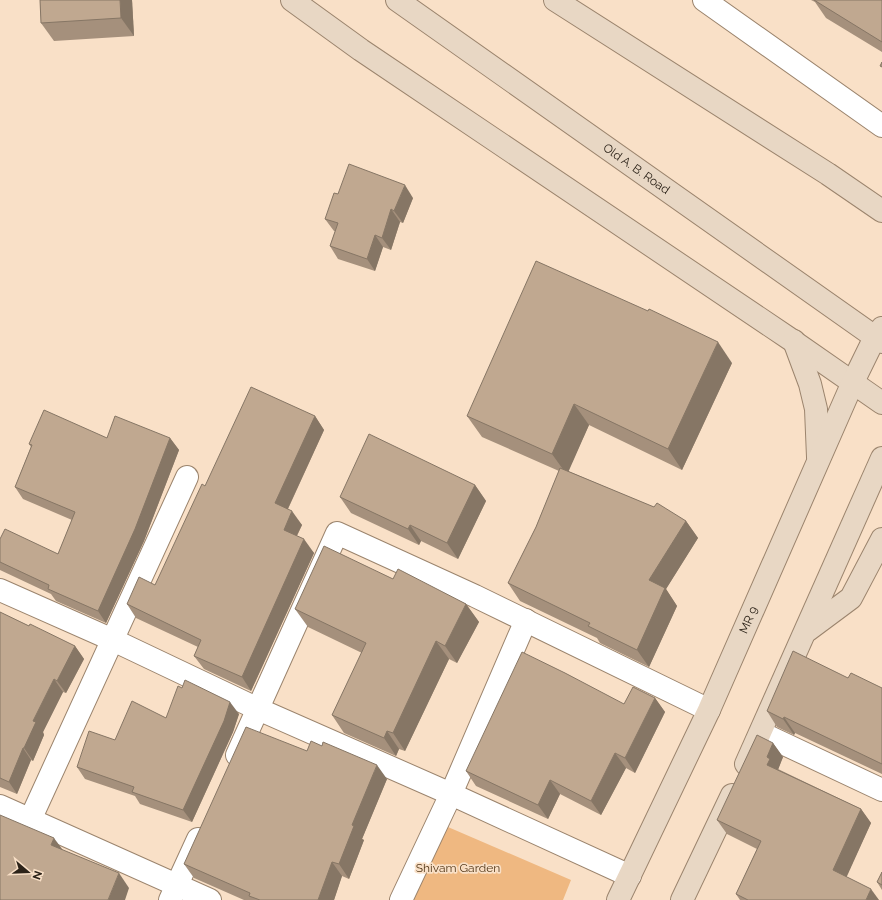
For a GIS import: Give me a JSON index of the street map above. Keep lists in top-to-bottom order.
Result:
{
  "streets": {
    "main road": ["Old A. B. Road", "MR 9"]
  },
  "crossings": [
    ["Old A. B. Road", "MR 9"]
  ],
  "parks": ["Shivam Garden"],
  "north": "right"
}
